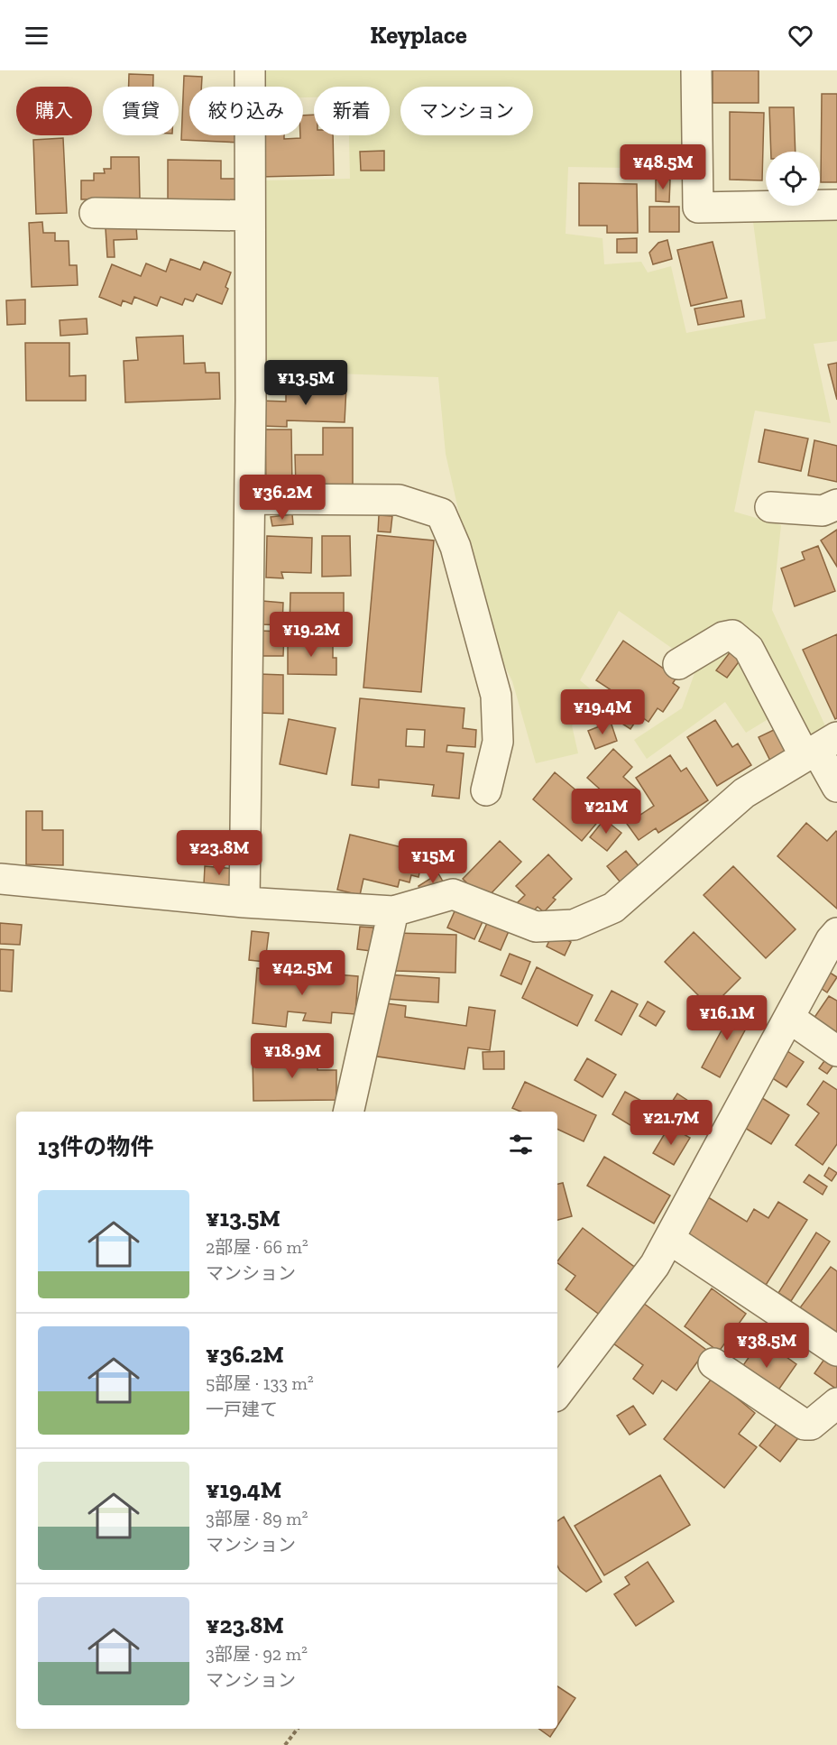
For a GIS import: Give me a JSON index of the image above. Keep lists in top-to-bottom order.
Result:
{
  "page": {
    "header": "Keyplace",
    "chip": [
      "購入",
      "賃貸",
      "絞り込み",
      "新着",
      "マンション"
    ],
    "price": [
      "¥48.5M",
      "¥13.5M",
      "¥36.2M",
      "¥19.2M",
      "¥19.4M",
      "¥21M",
      "¥23.8M",
      "¥15M",
      "¥42.5M",
      "¥16.1M",
      "¥18.9M",
      "¥21.7M",
      "¥38.5M"
    ],
    "heading": "13件の物件",
    "list": [
      {
        "name": "¥13.5M",
        "note": "2部屋 · 66 m² · マンション"
      },
      {
        "name": "¥36.2M",
        "note": "5部屋 · 133 m² · 一戸建て"
      },
      {
        "name": "¥19.4M",
        "note": "3部屋 · 89 m² · マンション"
      },
      {
        "name": "¥23.8M",
        "note": "3部屋 · 92 m² · マンション"
      }
    ]
  }
}
